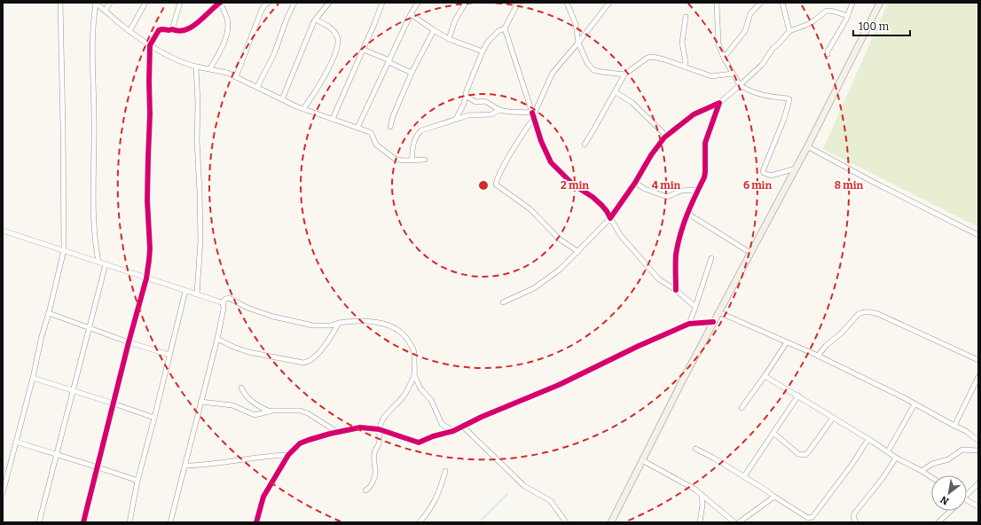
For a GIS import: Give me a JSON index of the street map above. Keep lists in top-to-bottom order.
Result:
{
  "scale_bar": "100 m",
  "north": "bottom left",
  "rings": [
    "2 min",
    "4 min",
    "6 min",
    "8 min"
  ]
}
